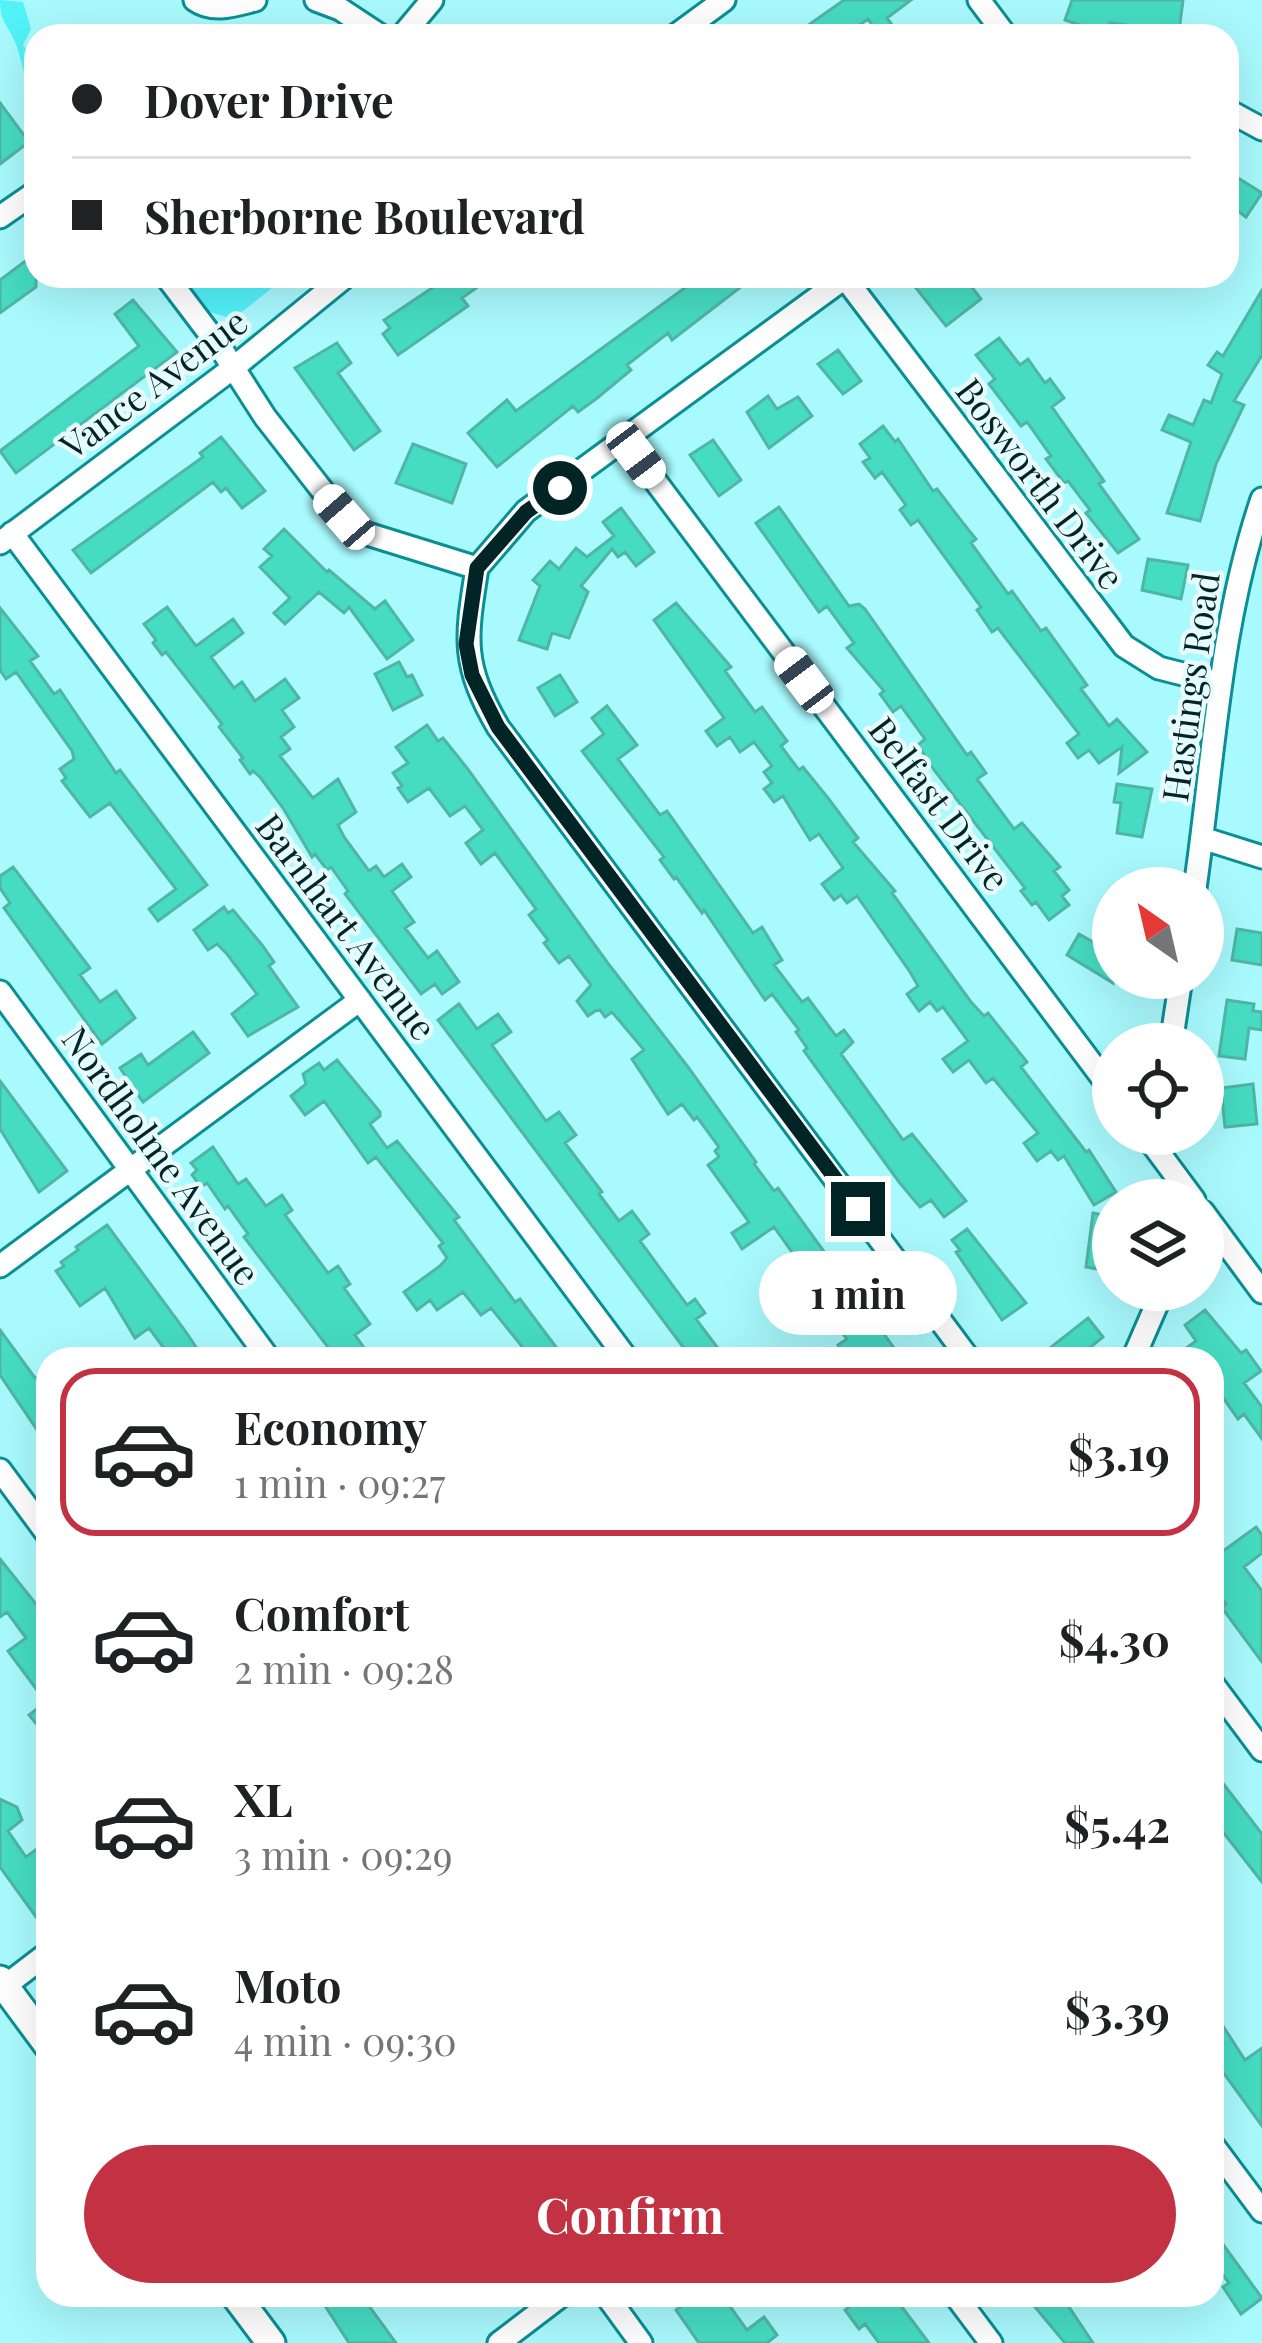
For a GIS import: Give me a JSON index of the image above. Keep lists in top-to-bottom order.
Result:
{
  "streets": {
    "street": [
      "Vance Avenue",
      "Bosworth Drive",
      "Hastings Road",
      "Belfast Drive",
      "Barnhart Avenue",
      "Nordholme Avenue"
    ]
  },
  "crossings": [
    ["Vance Avenue", "Barnhart Avenue"],
    ["Bosworth Drive", "Hastings Road"]
  ],
  "north": "top left",
  "page": {
    "banner": ["Dover Drive", "Sherborne Boulevard"],
    "bubble": "1 min",
    "list": [
      {
        "name": "Economy",
        "note": "1 min · 09:27",
        "value": "$3.19"
      },
      {
        "name": "Comfort",
        "note": "2 min · 09:28",
        "value": "$4.30"
      },
      {
        "name": "XL",
        "note": "3 min · 09:29",
        "value": "$5.42"
      },
      {
        "name": "Moto",
        "note": "4 min · 09:30",
        "value": "$3.39"
      }
    ],
    "buttons": "Confirm"
  }
}
